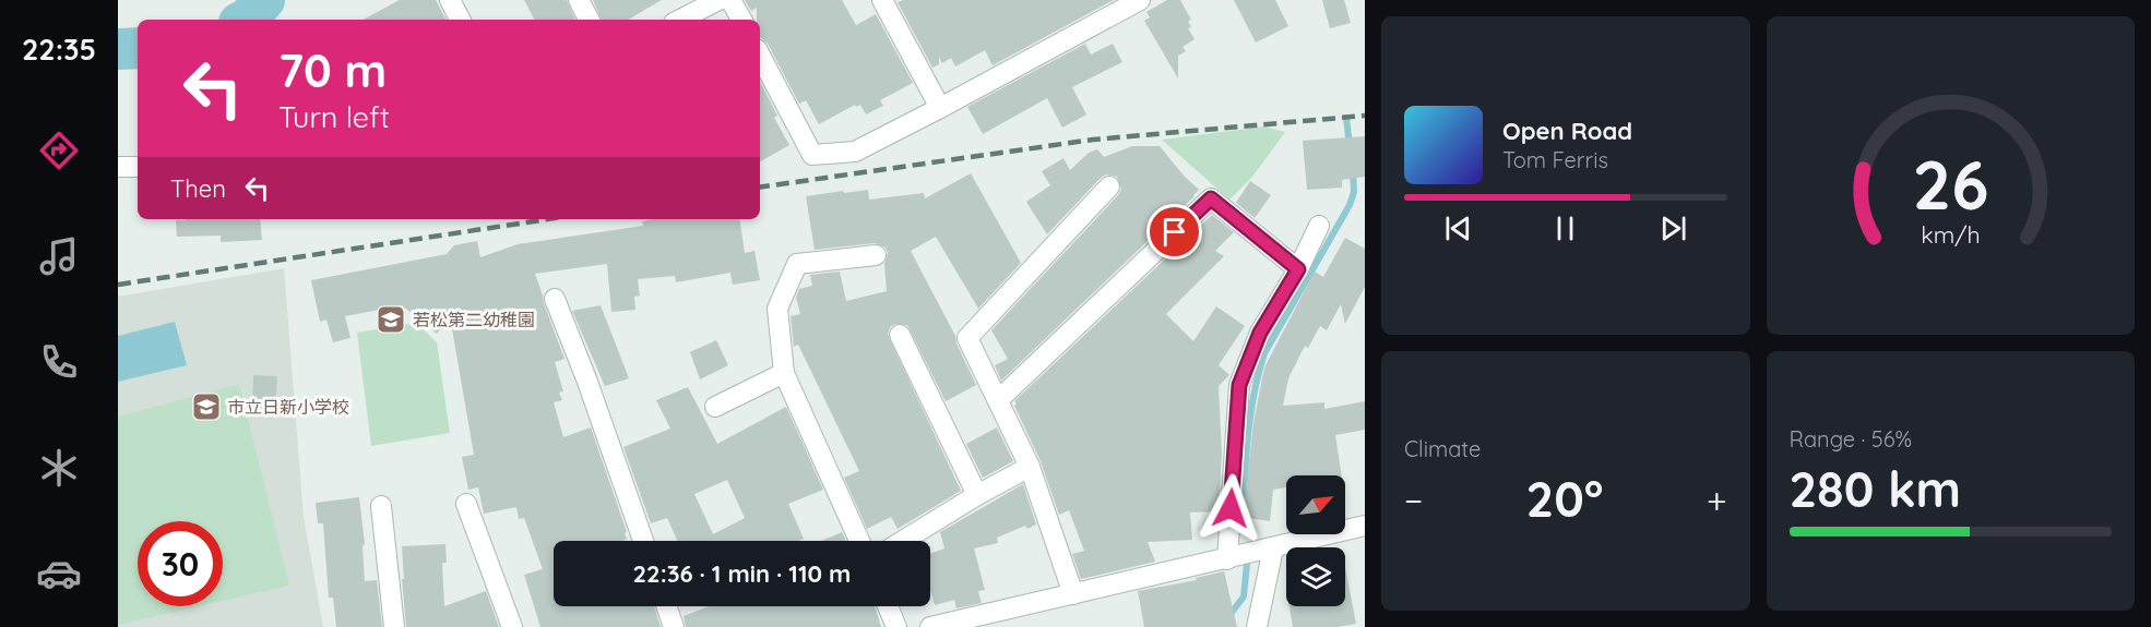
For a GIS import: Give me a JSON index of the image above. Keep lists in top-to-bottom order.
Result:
{
  "places": {
    "school or university": ["若松第二幼稚園", "市立日新小学校"]
  },
  "north": "top right",
  "page": {
    "tabs": "22:35",
    "turn": ["70 m", "Turn left"],
    "song": ["Open Road", "Tom Ferris"],
    "then": "Then",
    "tile": [
      "Climate",
      ["Range · 56%", "280 km"]
    ],
    "heat": ["−", "20°", "+"],
    "limit": "30",
    "trip": "22:36 · 1 min · 110 m",
    "gauge": ["26", "km/h"]
  }
}
